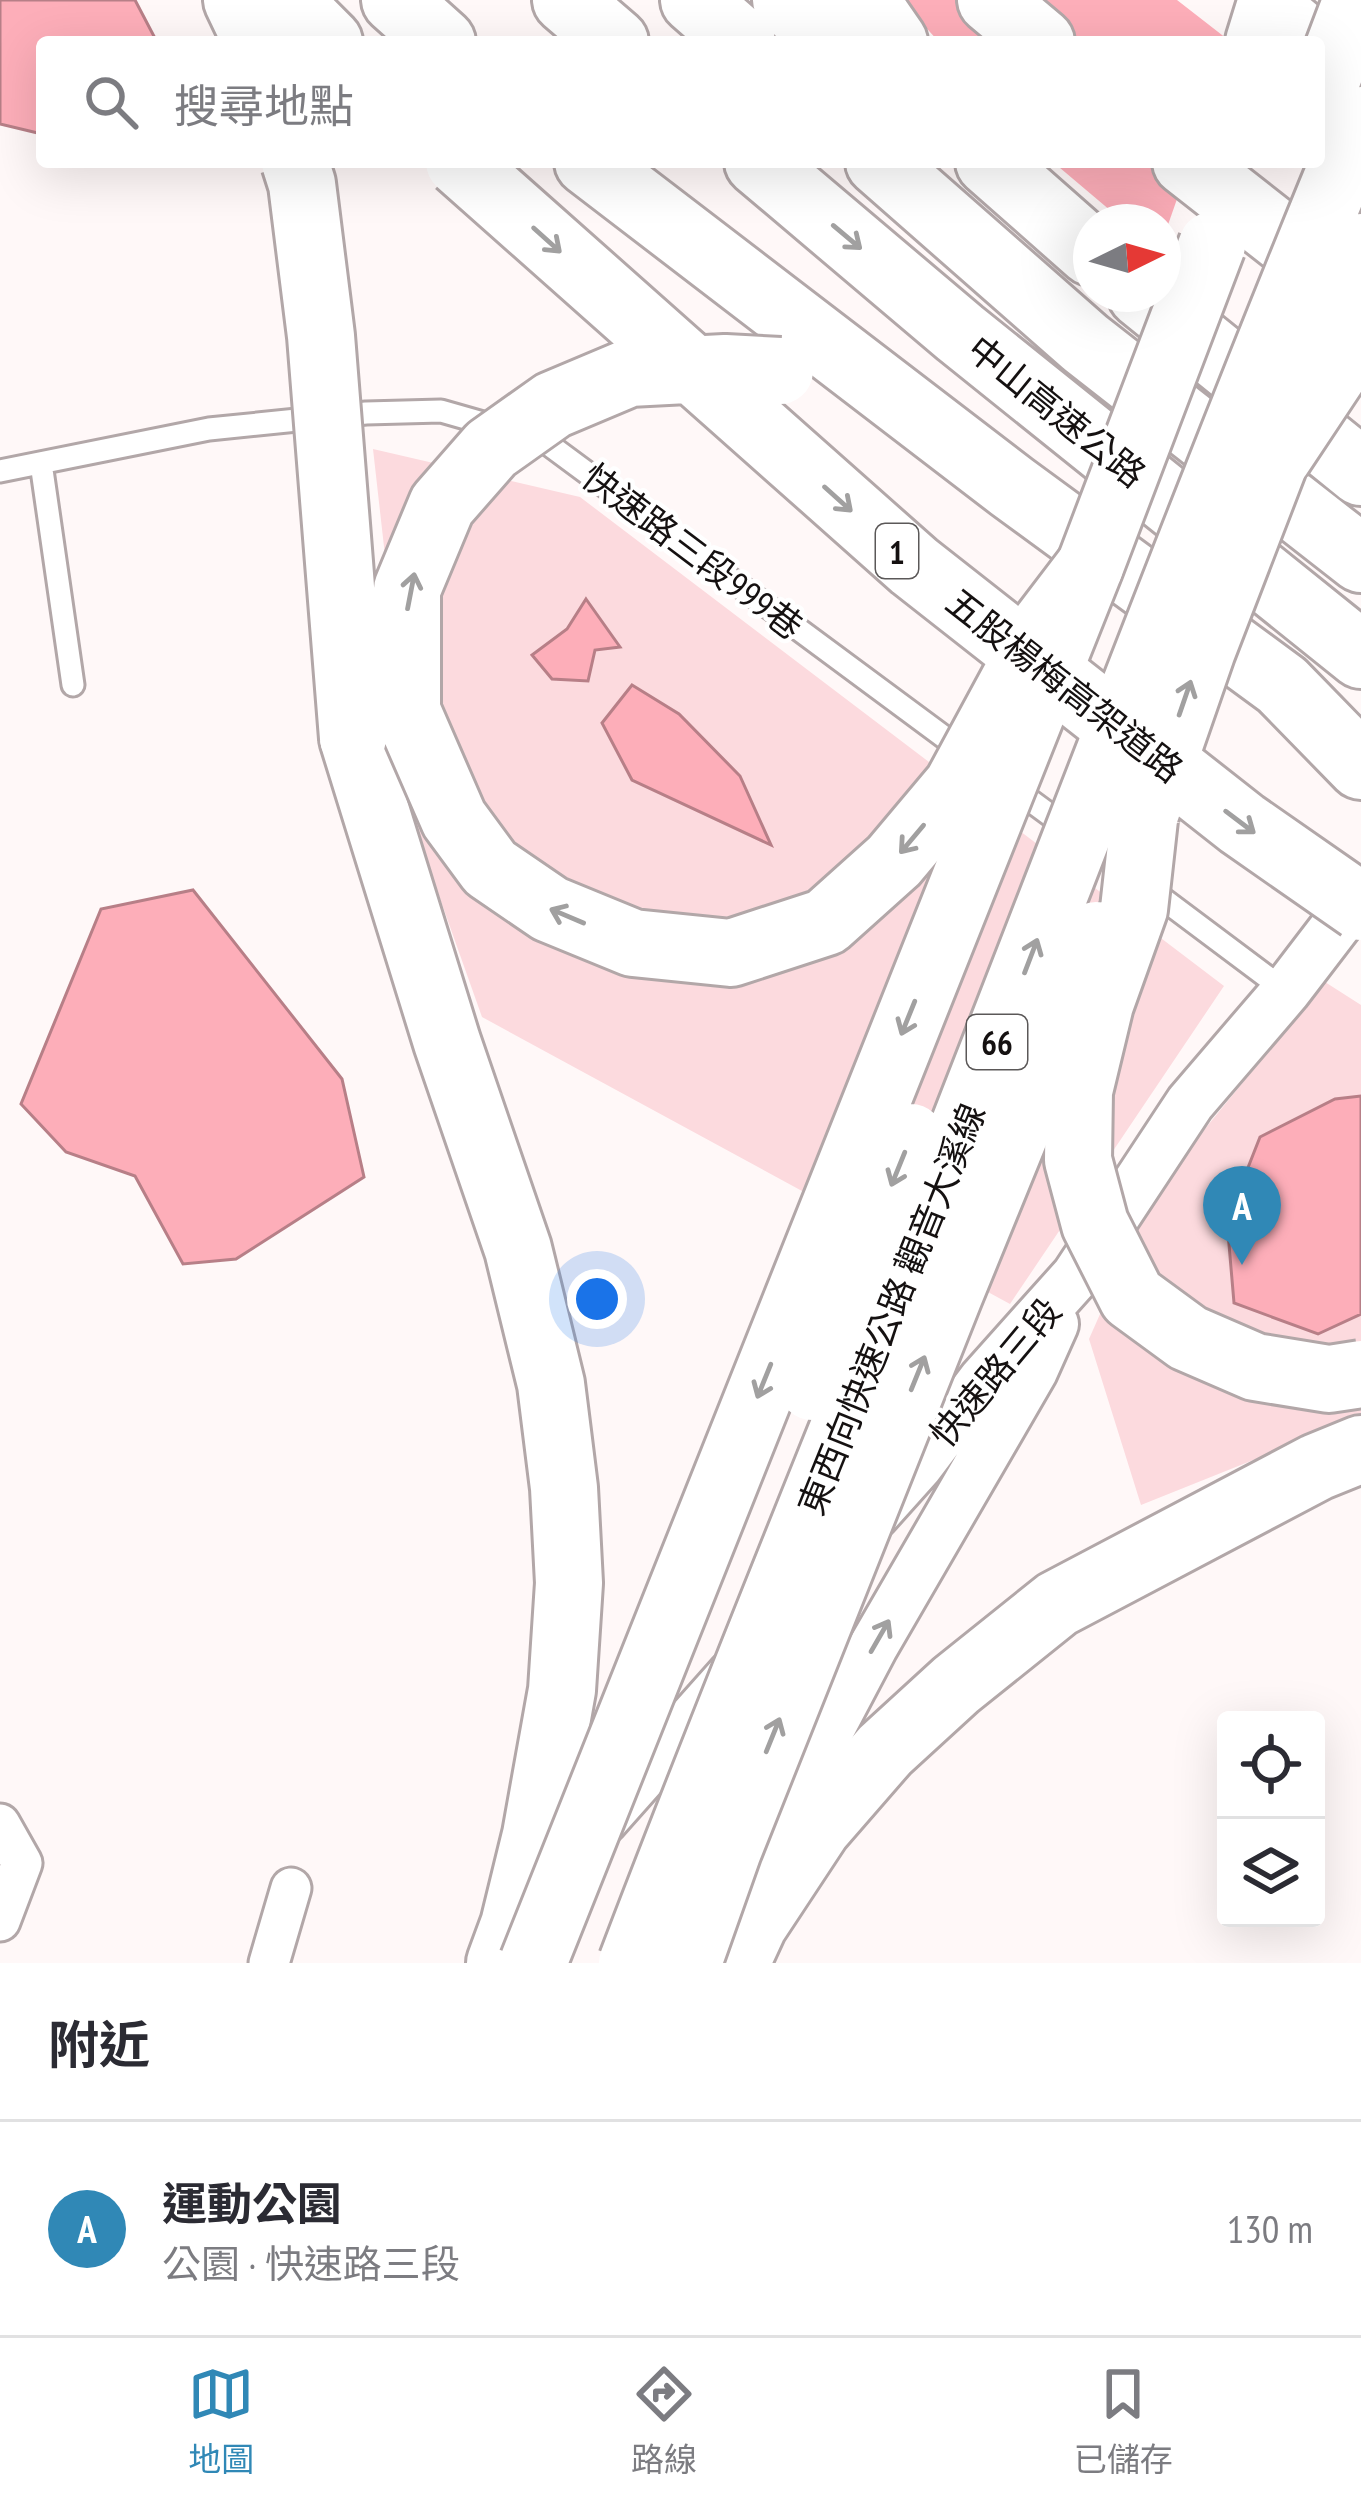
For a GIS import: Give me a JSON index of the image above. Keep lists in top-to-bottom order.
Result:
{
  "streets": {
    "highway": [
      "中山高速公路",
      "1",
      "五股楊梅高架道路",
      "66",
      "東西向快速公路 觀音大溪線"
    ],
    "street": ["快速路三段"],
    "lane": ["快速路三段999巷"]
  },
  "north": "right",
  "page": {
    "search": "搜尋地點",
    "pins": "A",
    "heading": "附近",
    "list": [
      {
        "mark": "A",
        "name": "運動公園",
        "note": "公園 · 快速路三段",
        "value": "130 m"
      }
    ],
    "nav": ["地圖", "路線", "已儲存"]
  }
}
